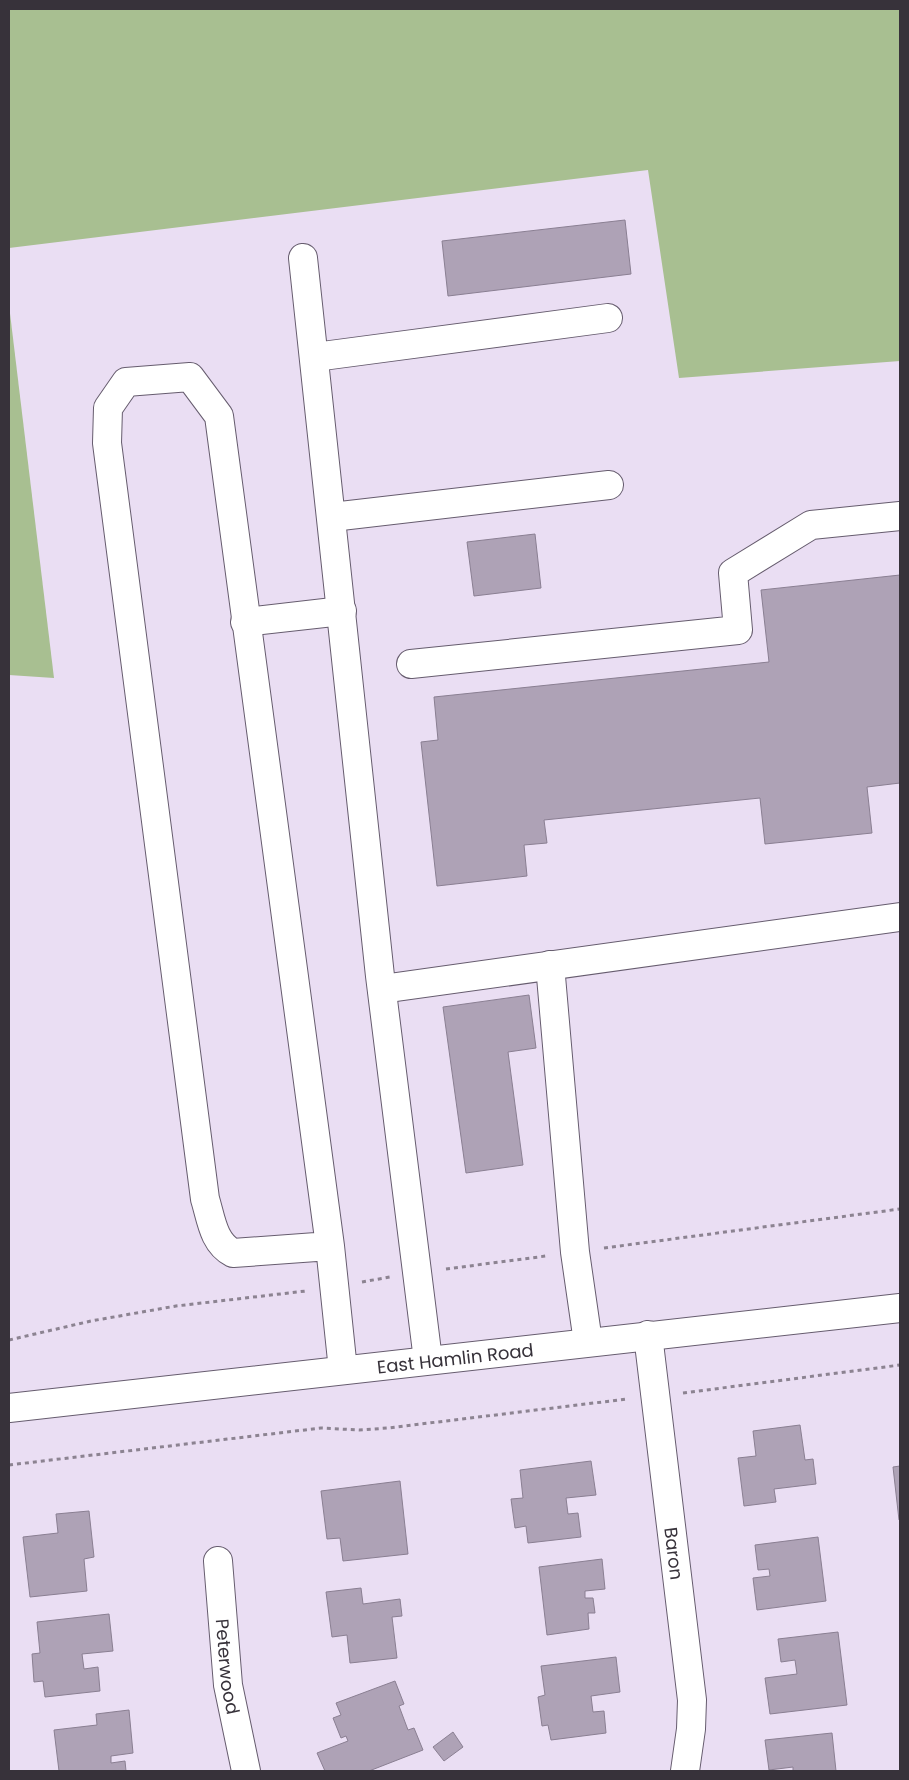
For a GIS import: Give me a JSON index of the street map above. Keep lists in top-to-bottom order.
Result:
{
  "streets": {
    "street": ["East Hamlin Road", "Baron", "Peterwood"]
  },
  "crossings": [
    ["East Hamlin Road", "Baron"]
  ]
}
